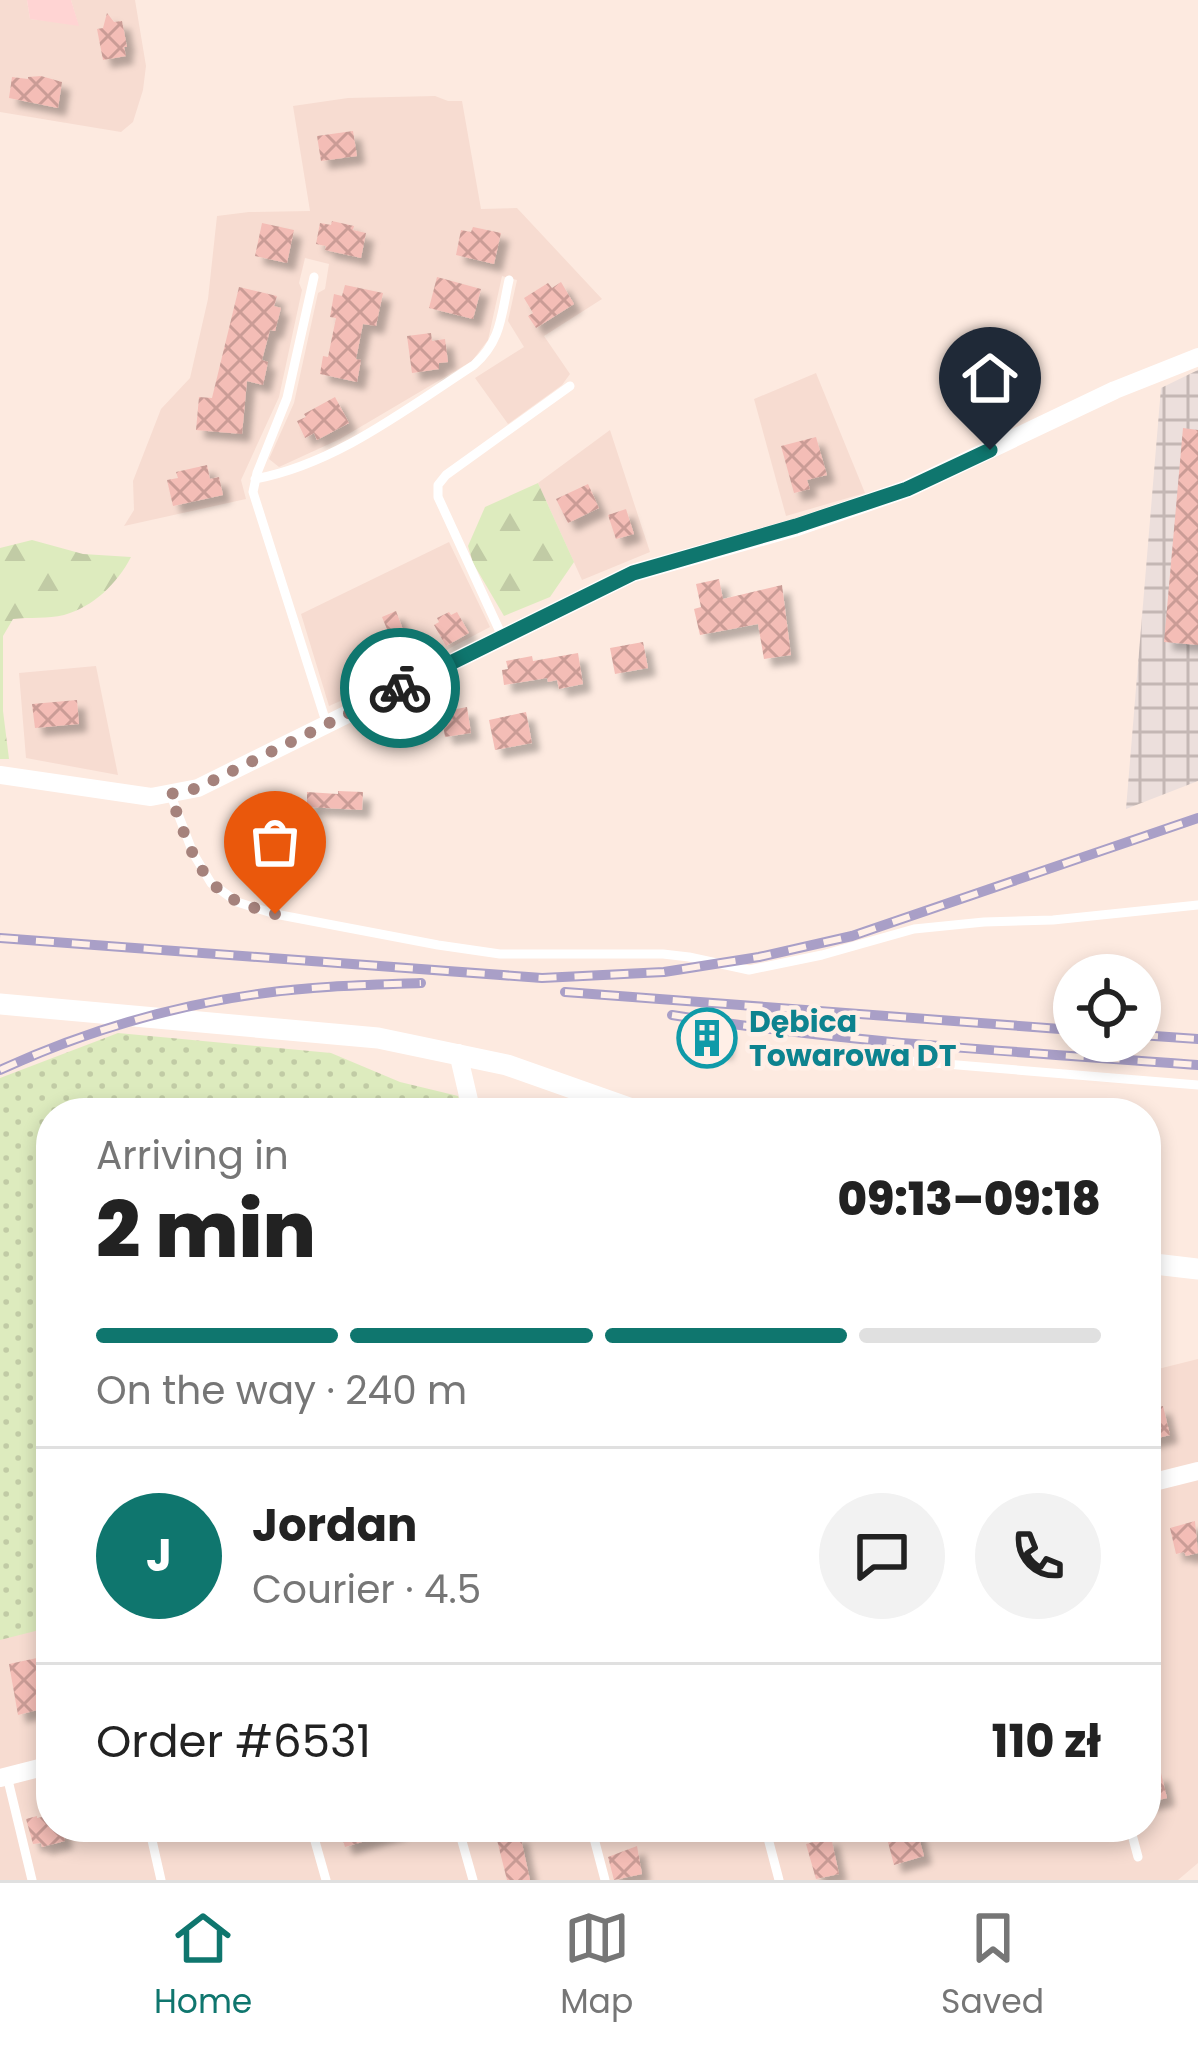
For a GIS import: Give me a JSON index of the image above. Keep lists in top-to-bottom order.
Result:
{
  "places": {
    "building": ["Dębica Towarowa DT"]
  },
  "page": {
    "heading": ["2 min", "Arriving in", "09:13–09:18"],
    "panel": [
      "Jordan",
      "Courier · 4.5",
      "Order #6531",
      "110 zł"
    ],
    "bar": "On the way · 240 m",
    "round": "J",
    "tabs": ["Home", "Map", "Saved"]
  }
}
